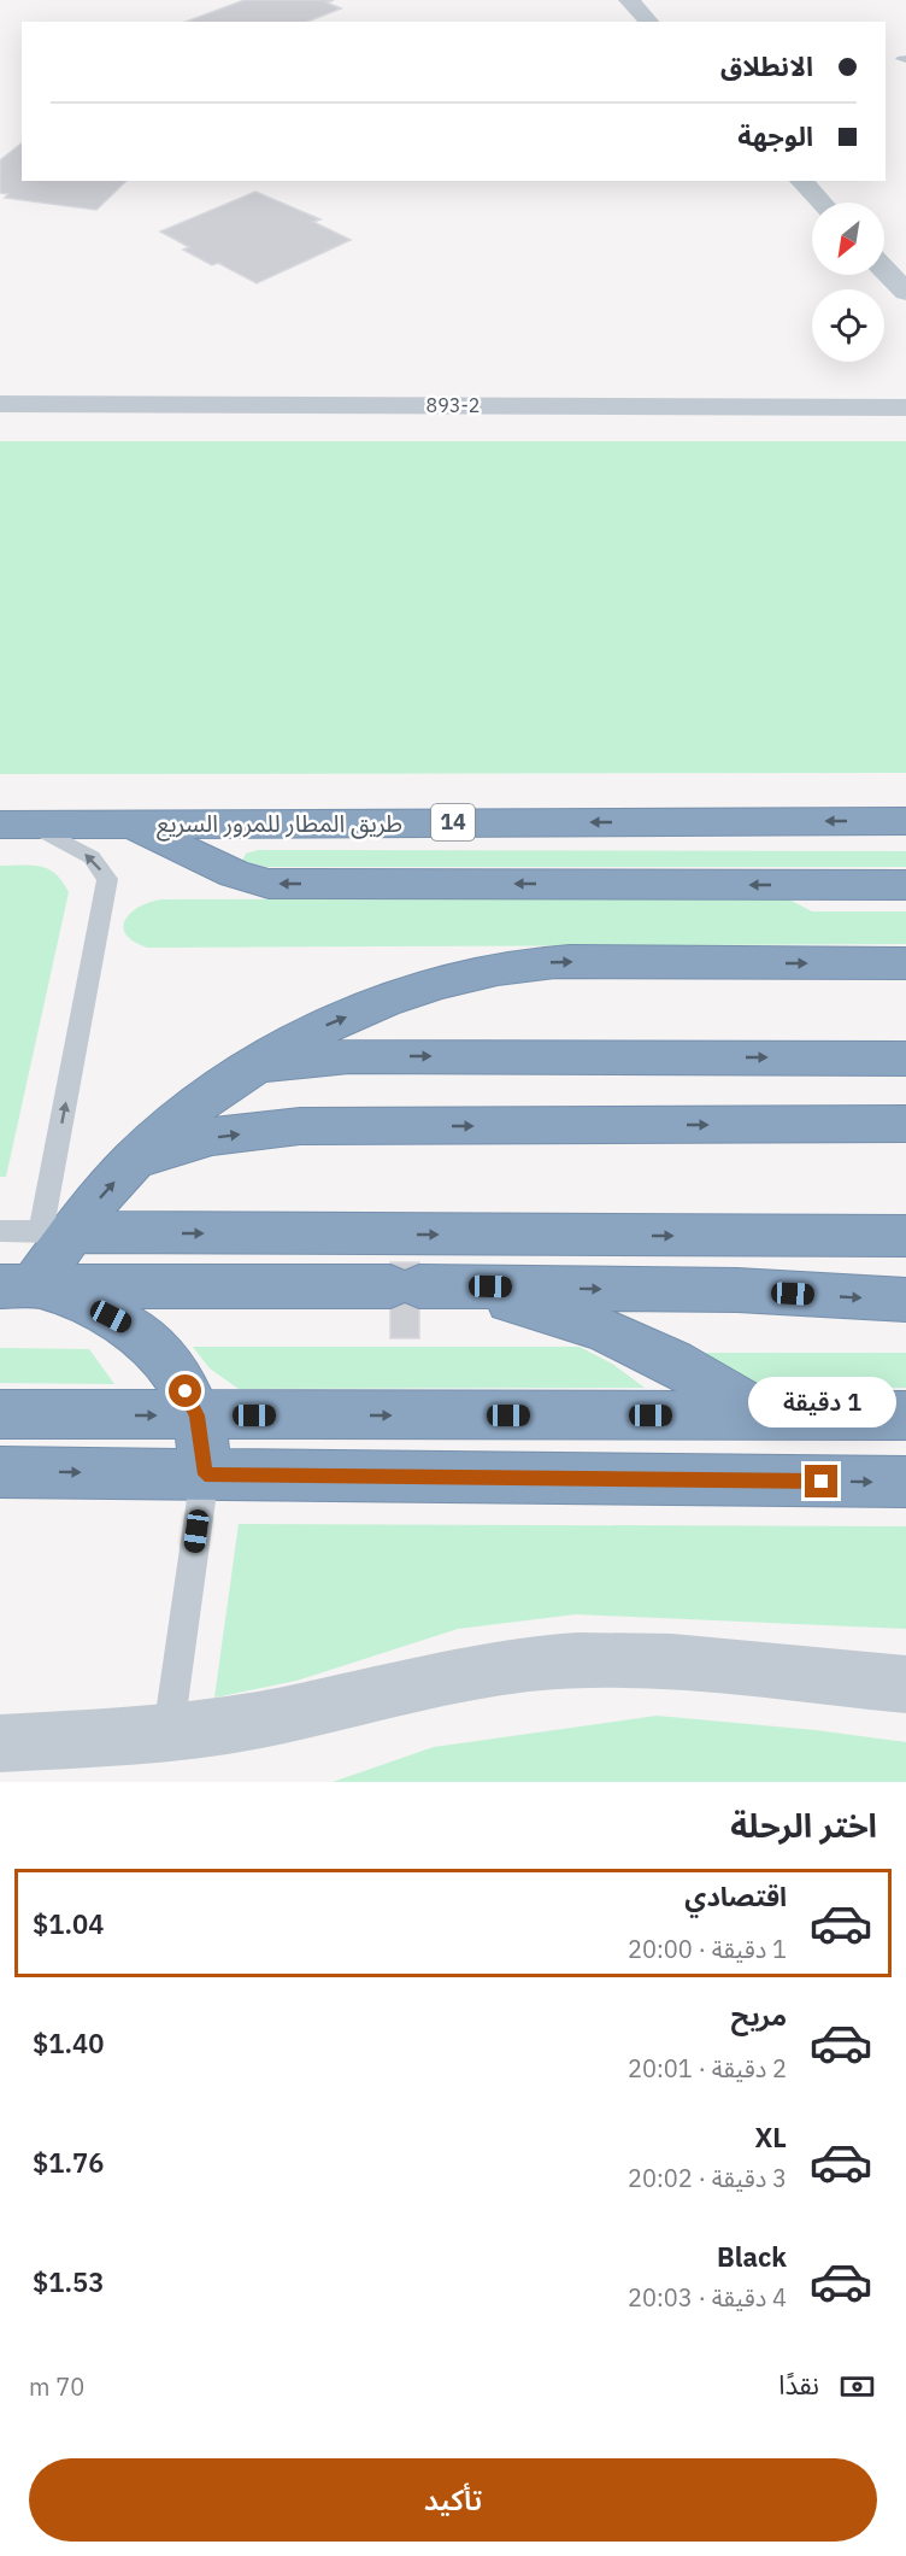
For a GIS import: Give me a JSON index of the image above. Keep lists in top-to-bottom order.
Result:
{
  "streets": {
    "highway": ["14", "طريق المطار للمرور السريع"],
    "street": ["893-2"]
  },
  "north": "bottom left",
  "page": {
    "banner": ["الانطلاق", "الوجهة"],
    "bubble": "1 دقيقة",
    "heading": "اختر الرحلة",
    "list": [
      {
        "name": "اقتصادي",
        "note": "1 دقيقة · 20:00",
        "value": "$1.04"
      },
      {
        "name": "مريح",
        "note": "2 دقيقة · 20:01",
        "value": "$1.40"
      },
      {
        "name": "XL",
        "note": "3 دقيقة · 20:02",
        "value": "$1.76"
      },
      {
        "name": "Black",
        "note": "4 دقيقة · 20:03",
        "value": "$1.53"
      }
    ],
    "pay": ["نقدًا", "70 m"],
    "buttons": "تأكيد"
  }
}
